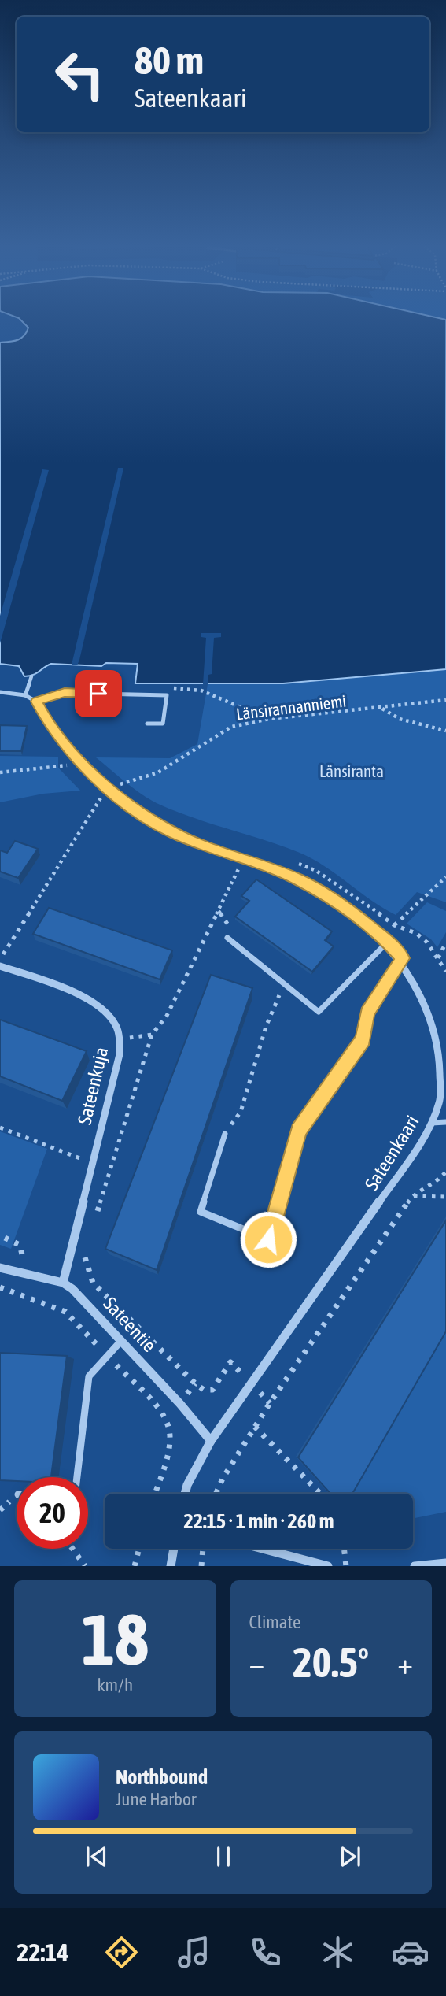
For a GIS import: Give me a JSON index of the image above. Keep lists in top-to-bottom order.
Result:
{
  "streets": {
    "street": ["Sateenkuja", "Sateenkaari", "Sateentie"],
    "path": ["Länsirannanniemi"]
  },
  "crossings": [
    ["Sateenkuja", "Sateentie"],
    ["Sateenkaari", "Sateentie"]
  ],
  "parks": ["Länsiranta"],
  "page": {
    "turn": ["80 m", "Sateenkaari"],
    "limit": "20",
    "trip": "22:15 · 1 min · 260 m",
    "tile": [
      ["18", "km/h"],
      "Climate"
    ],
    "heat": ["−", "20.5°", "+"],
    "song": ["Northbound", "June Harbor"],
    "tabs": "22:14"
  }
}
